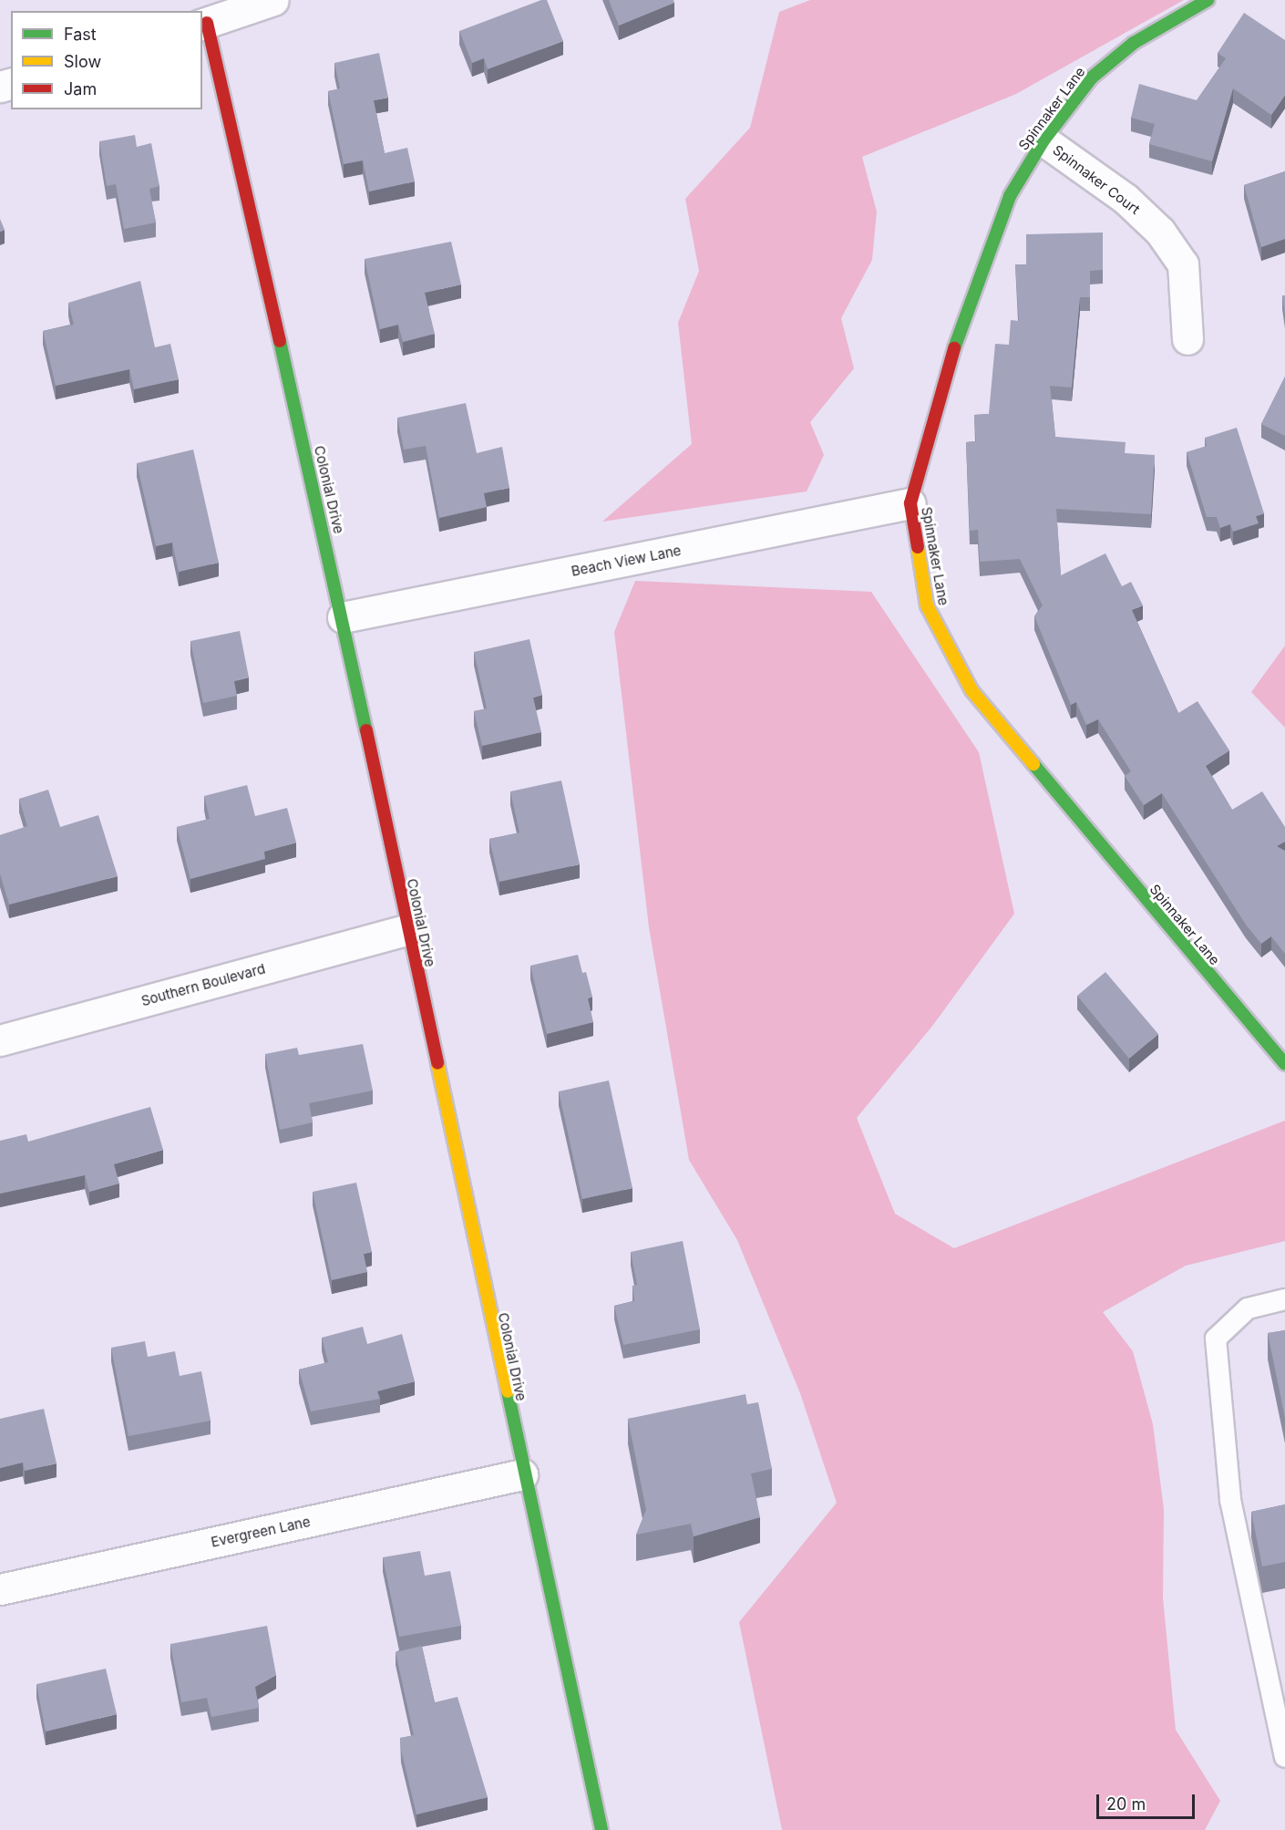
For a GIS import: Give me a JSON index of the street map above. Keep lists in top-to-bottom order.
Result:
{
  "streets": {
    "street": [
      "Spinnaker Lane",
      "Spinnaker Court",
      "Colonial Drive",
      "Beach View Lane",
      "Southern Boulevard",
      "Evergreen Lane"
    ]
  },
  "crossings": [
    ["Spinnaker Lane", "Spinnaker Court"],
    ["Spinnaker Lane", "Beach View Lane"],
    ["Colonial Drive", "Beach View Lane"],
    ["Colonial Drive", "Southern Boulevard"],
    ["Colonial Drive", "Evergreen Lane"]
  ],
  "legend": ["Fast", "Slow", "Jam"],
  "scale_bar": "20 m"
}
